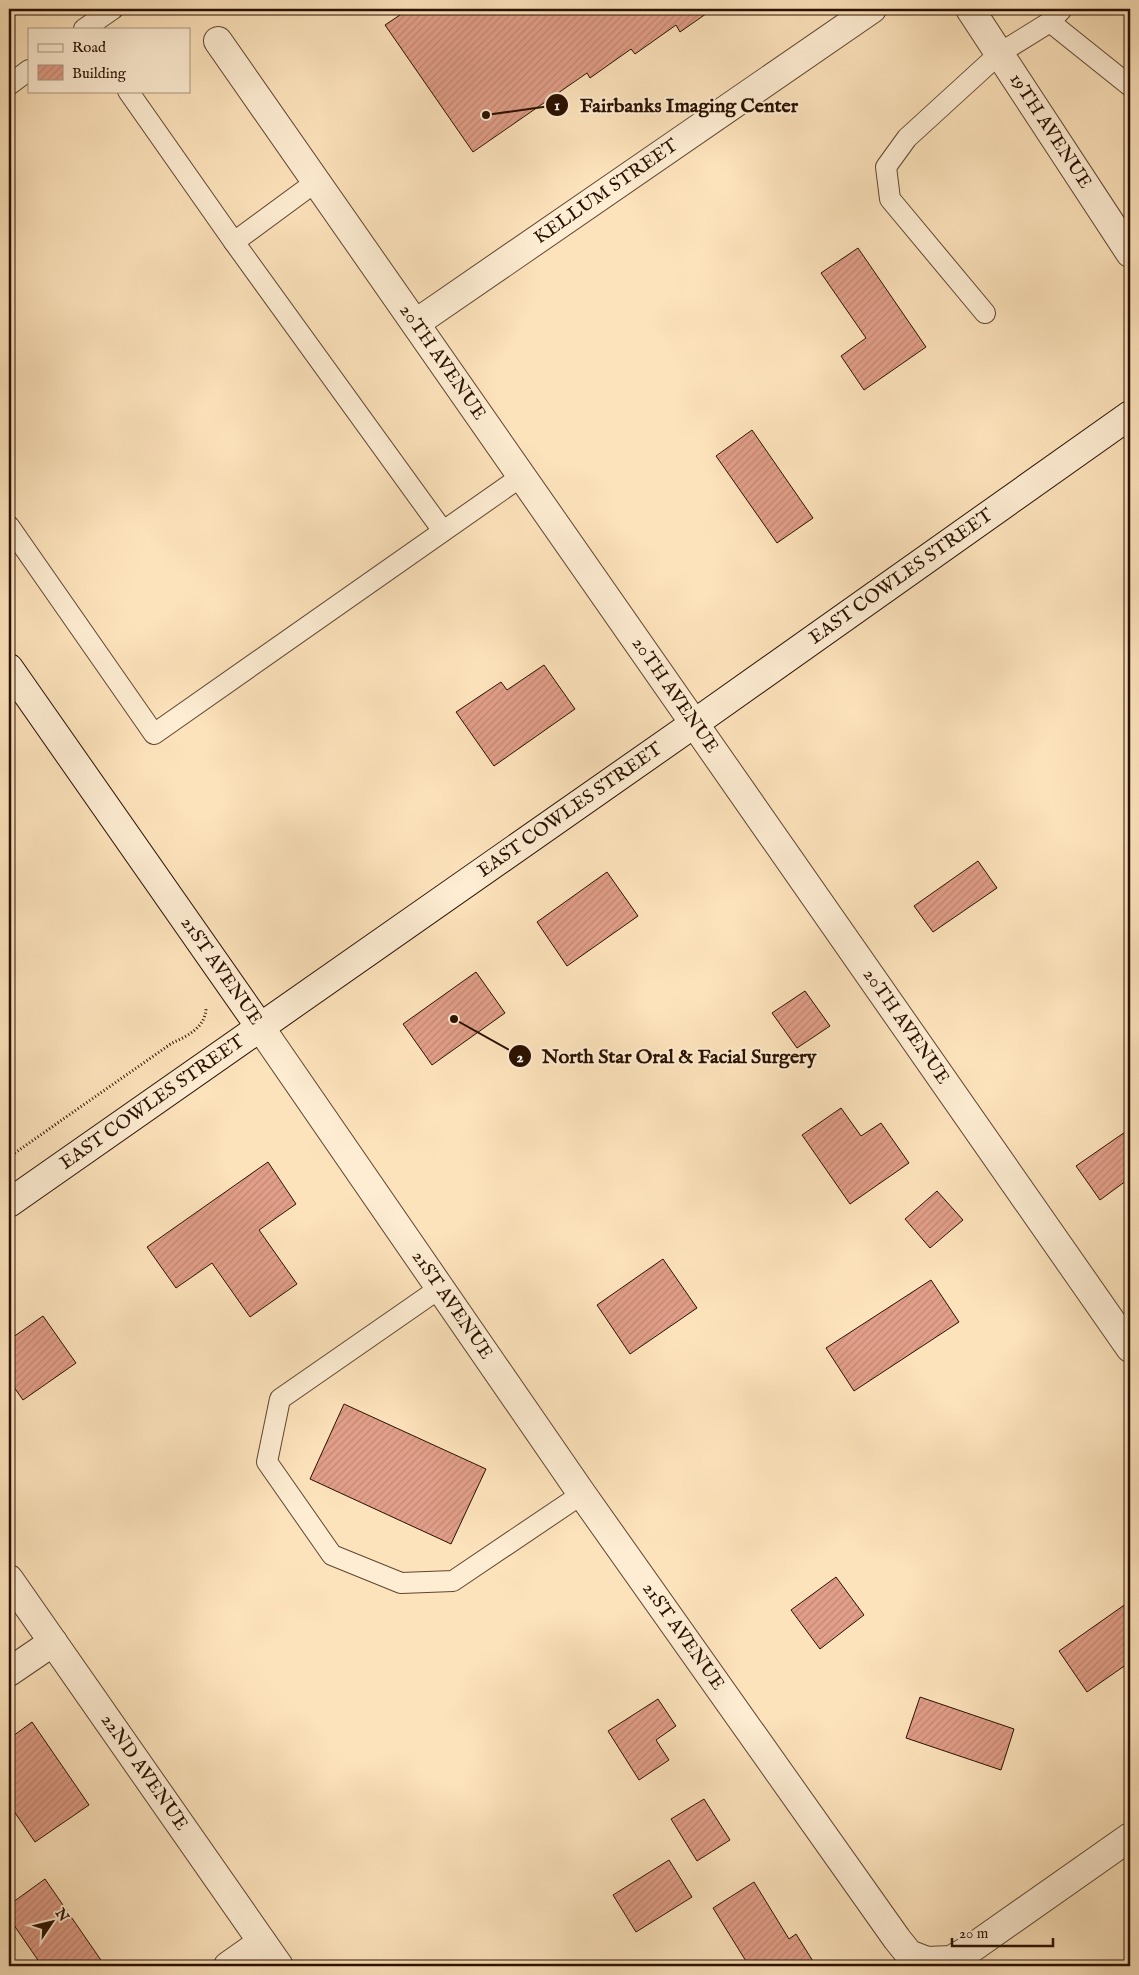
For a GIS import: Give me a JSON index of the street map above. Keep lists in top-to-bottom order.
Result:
{
  "streets": {
    "street": [
      "19TH AVENUE",
      "KELLUM STREET",
      "20TH AVENUE",
      "EAST COWLES STREET",
      "21ST AVENUE",
      "22ND AVENUE"
    ]
  },
  "crossings": [
    ["KELLUM STREET", "20TH AVENUE"],
    ["20TH AVENUE", "EAST COWLES STREET"],
    ["EAST COWLES STREET", "21ST AVENUE"]
  ],
  "places": ["Fairbanks Imaging Center", "North Star Oral & Facial Surgery"],
  "legend": ["Road", "Building"],
  "scale_bar": "20 m",
  "north": "top right"
}
